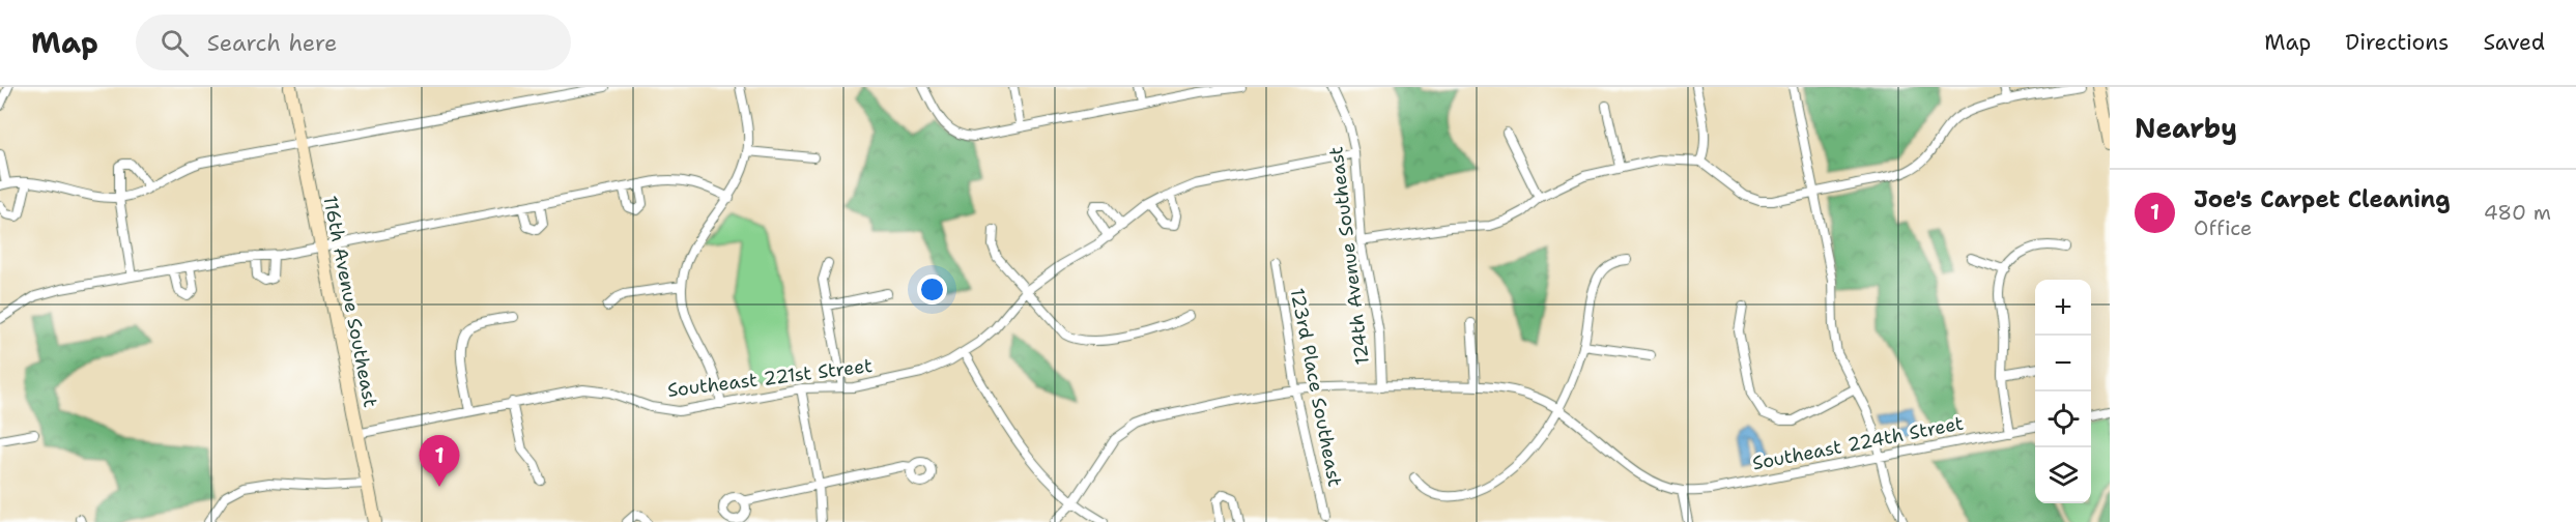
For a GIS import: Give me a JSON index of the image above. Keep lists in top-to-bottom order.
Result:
{
  "streets": {
    "main road": ["116th Avenue Southeast"],
    "street": [
      "124th Avenue Southeast",
      "Southeast 221st Street",
      "123rd Place Southeast",
      "Southeast 224th Street"
    ]
  },
  "crossings": [
    ["124th Avenue Southeast", "Southeast 221st Street"],
    ["116th Avenue Southeast", "Southeast 221st Street"]
  ],
  "page": {
    "header": "Map",
    "search": "Search here",
    "nav": ["Map", "Directions", "Saved"],
    "heading": "Nearby",
    "list": [
      {
        "mark": "1",
        "name": "Joe's Carpet Cleaning",
        "note": "Office",
        "value": "480 m"
      }
    ],
    "map_buttons": ["+", "−"],
    "pins": "1"
  }
}
